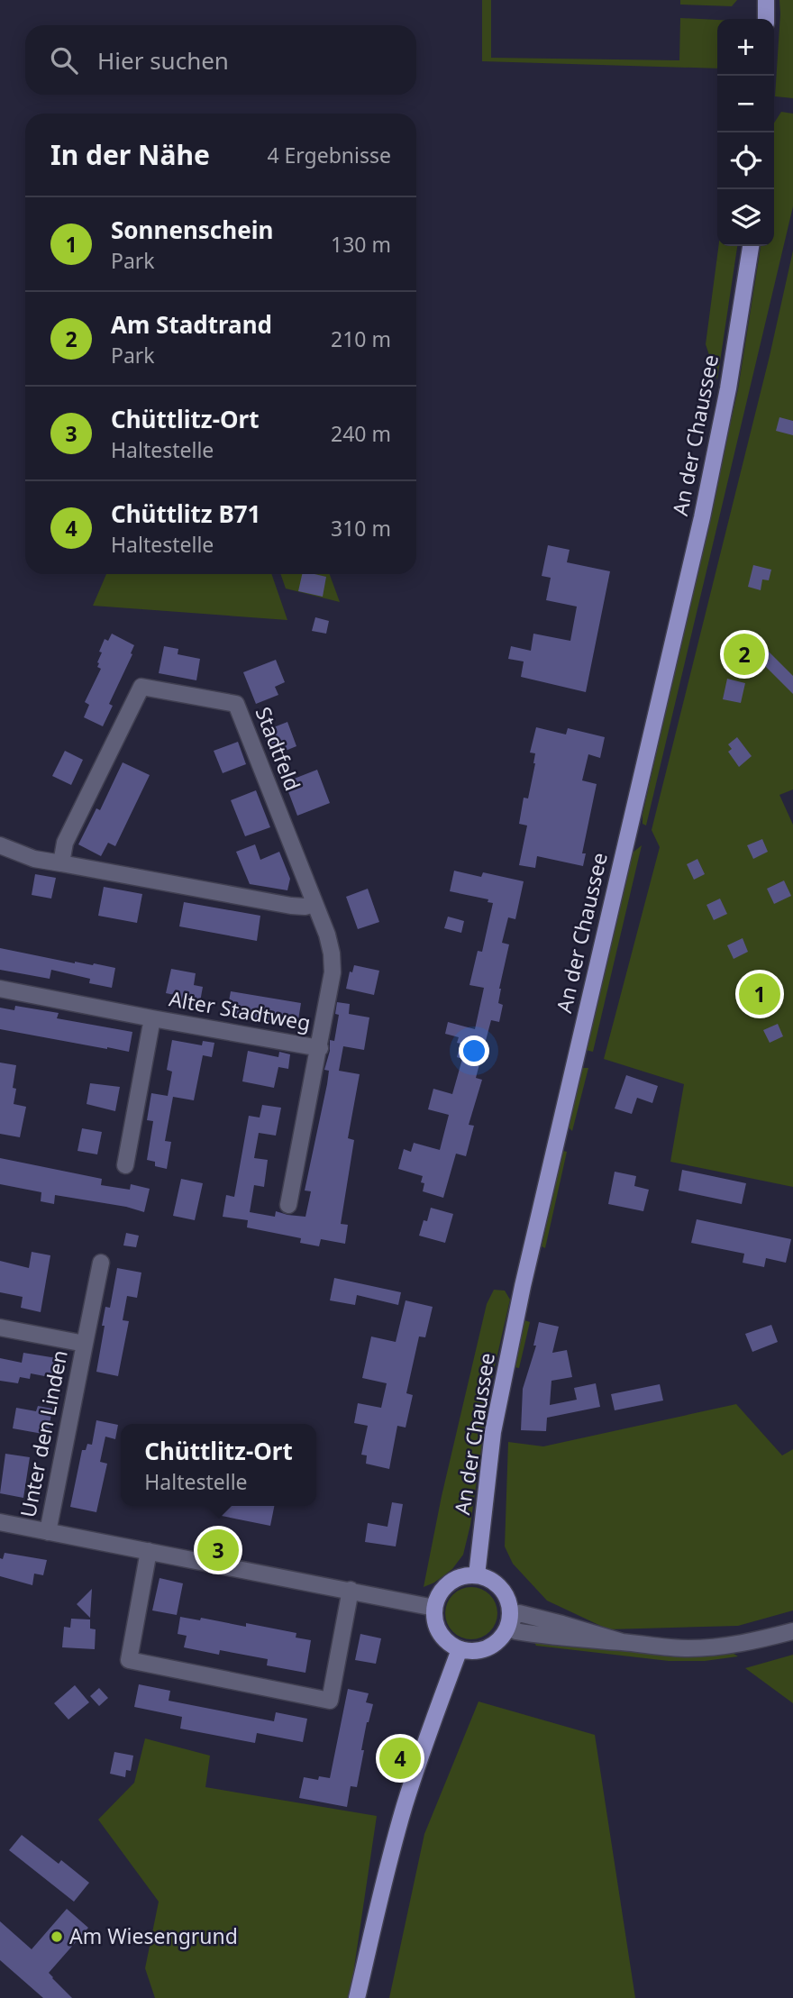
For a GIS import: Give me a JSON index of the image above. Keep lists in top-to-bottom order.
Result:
{
  "streets": {
    "main road": ["An der Chaussee"],
    "street": ["Stadtfeld", "Alter Stadtweg", "Unter den Linden"]
  },
  "crossings": [
    ["Stadtfeld", "Alter Stadtweg"]
  ],
  "places": ["Am Wiesengrund"],
  "page": {
    "map_buttons": ["+", "−"],
    "search": "Hier suchen",
    "heading": ["In der Nähe", "4 Ergebnisse"],
    "list": [
      {
        "mark": "1",
        "name": "Sonnenschein",
        "note": "Park",
        "value": "130 m"
      },
      {
        "mark": "2",
        "name": "Am Stadtrand",
        "note": "Park",
        "value": "210 m"
      },
      {
        "mark": "3",
        "name": "Chüttlitz-Ort",
        "note": "Haltestelle",
        "value": "240 m"
      },
      {
        "mark": "4",
        "name": "Chüttlitz B71",
        "note": "Haltestelle",
        "value": "310 m"
      }
    ],
    "pins": [
      "2",
      "1",
      "3",
      "4"
    ],
    "popup": ["Chüttlitz-Ort", "Haltestelle"]
  }
}
